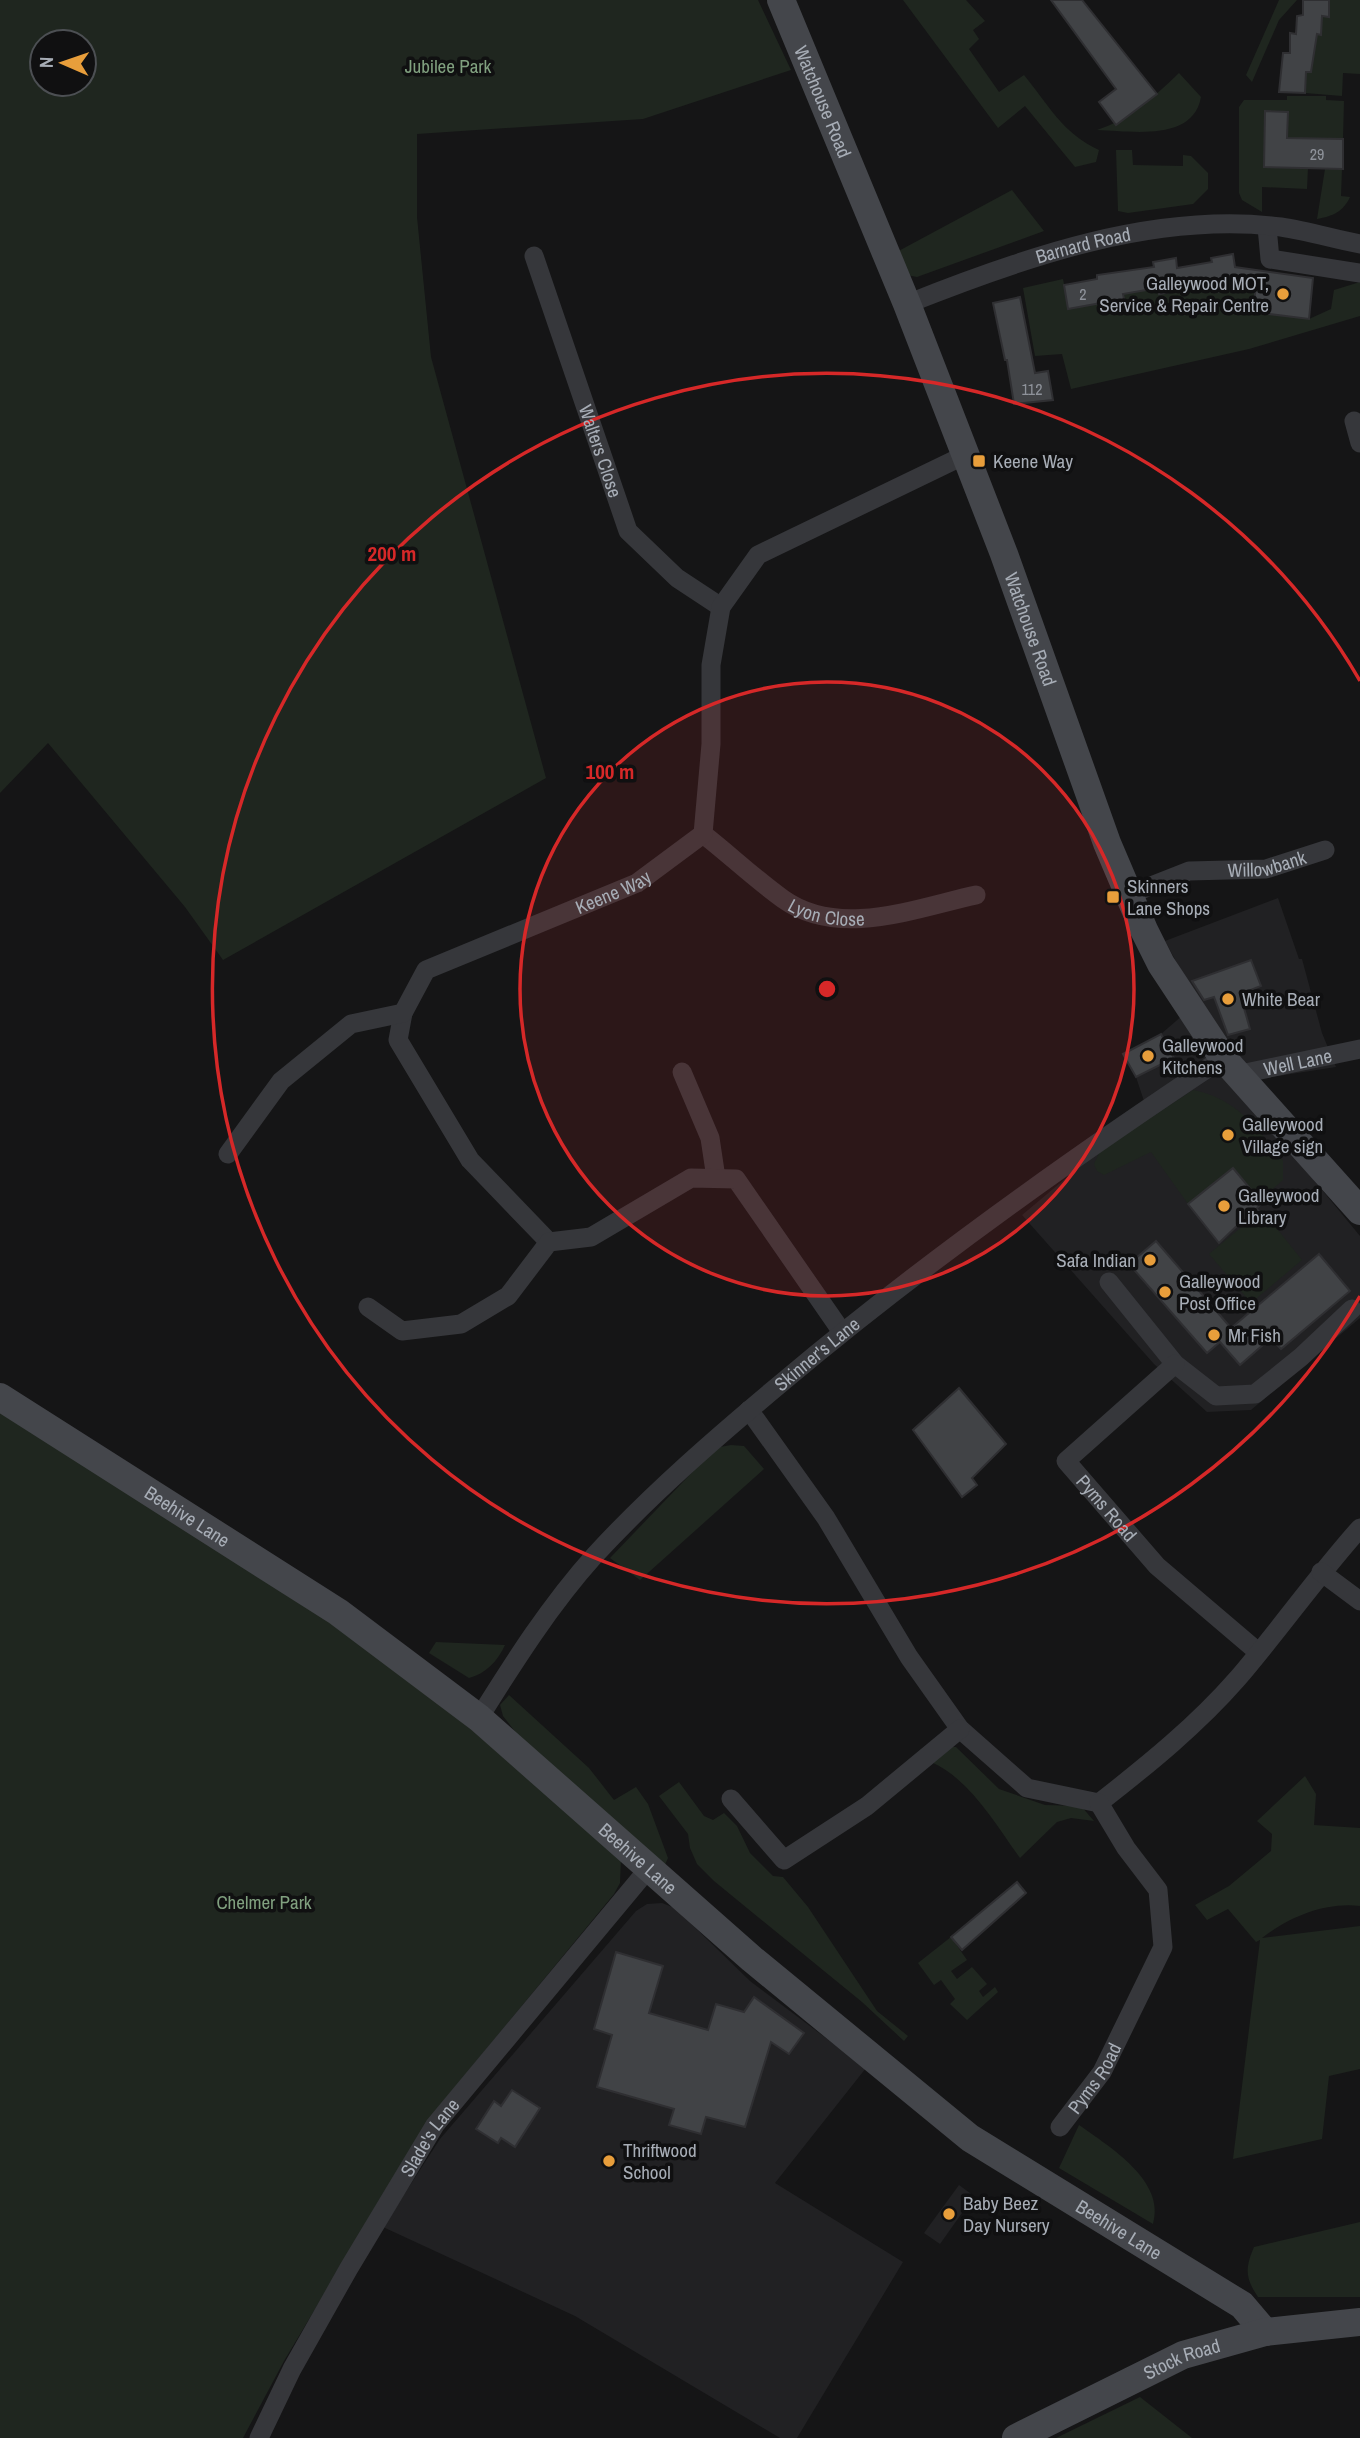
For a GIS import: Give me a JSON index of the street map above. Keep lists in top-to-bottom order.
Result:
{
  "streets": {
    "main road": ["Watchouse Road", "Beehive Lane", "Stock Road"],
    "street": [
      "Barnard Road",
      "Walters Close",
      "Willowbank",
      "Keene Way",
      "Lyon Close",
      "Well Lane",
      "Skinner's Lane",
      "Pyms Road",
      "Slade's Lane"
    ]
  },
  "crossings": [
    ["Watchouse Road", "Barnard Road"],
    ["Watchouse Road", "Willowbank"],
    ["Watchouse Road", "Well Lane"],
    ["Watchouse Road", "Skinner's Lane"],
    ["Keene Way", "Lyon Close"],
    ["Well Lane", "Skinner's Lane"],
    ["Skinner's Lane", "Beehive Lane"],
    ["Beehive Lane", "Slade's Lane"],
    ["Beehive Lane", "Stock Road"]
  ],
  "parks": ["Jubilee Park", "Chelmer Park"],
  "places": {
    "other": [
      "Galleywood MOT, Service & Repair Centre",
      "White Bear",
      "Galleywood Kitchens",
      "Galleywood Village sign",
      "Galleywood Library",
      "Safa Indian",
      "Galleywood Post Office",
      "Mr Fish",
      "Thriftwood School",
      "Baby Beez Day Nursery"
    ],
    "transit": ["Keene Way", "Skinners Lane Shops"]
  },
  "house_numbers": ["29", "2", "112"],
  "north": "left",
  "rings": ["200 m", "100 m"]
}
